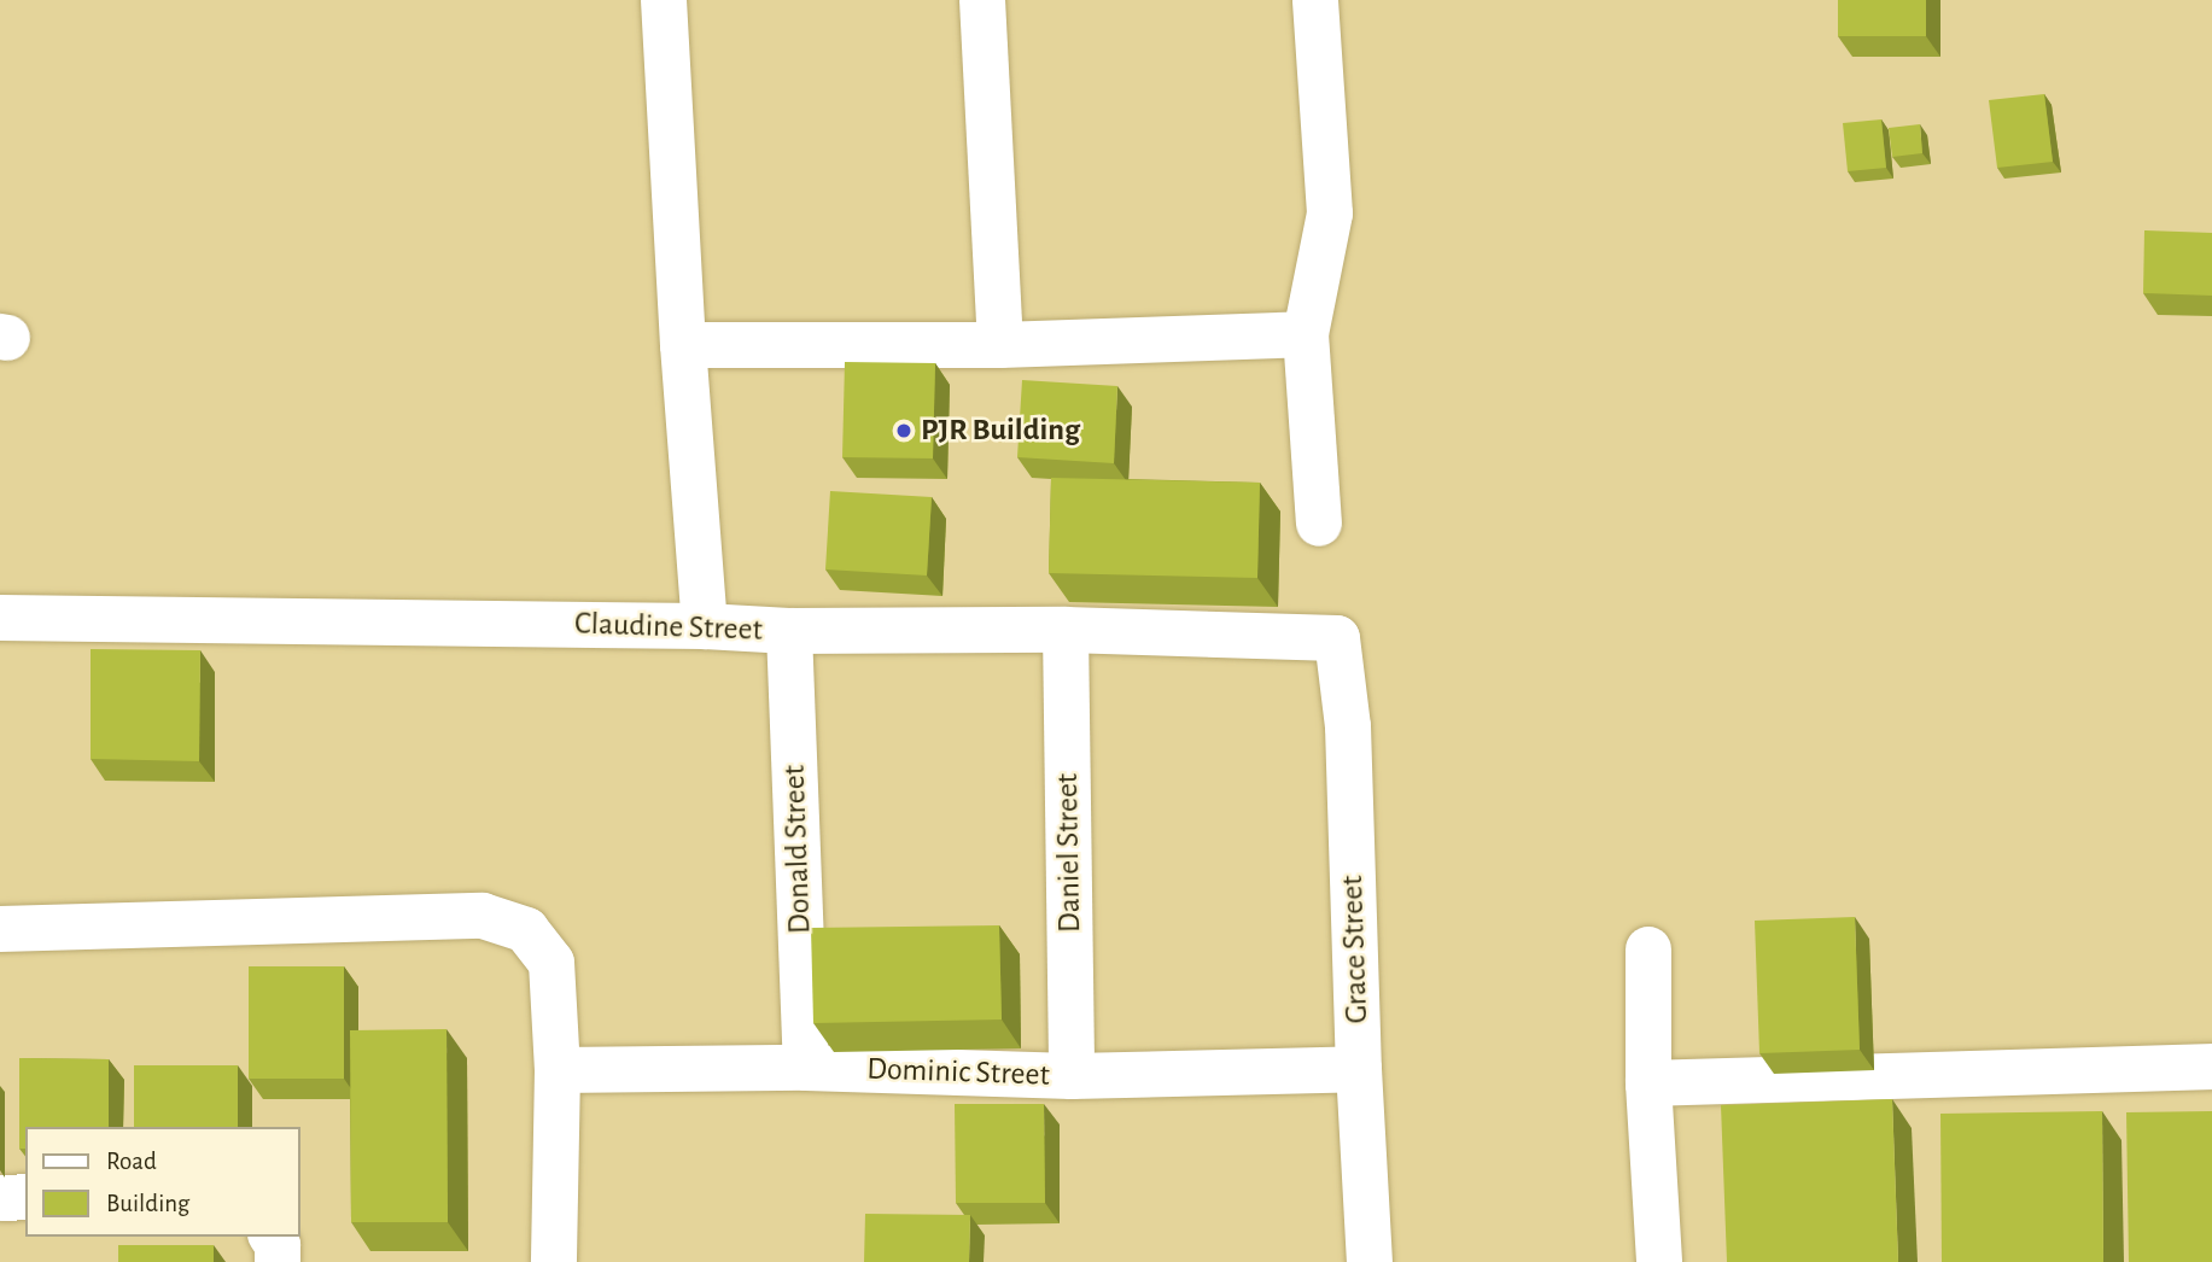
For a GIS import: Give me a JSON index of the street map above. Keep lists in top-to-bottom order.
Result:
{
  "streets": {
    "street": [
      "Claudine Street",
      "Donald Street",
      "Daniel Street",
      "Grace Street",
      "Dominic Street"
    ]
  },
  "crossings": [
    ["Claudine Street", "Donald Street"],
    ["Claudine Street", "Daniel Street"],
    ["Claudine Street", "Grace Street"],
    ["Donald Street", "Dominic Street"],
    ["Daniel Street", "Dominic Street"],
    ["Grace Street", "Dominic Street"]
  ],
  "places": ["PJR Building"],
  "legend": ["Road", "Building"]
}
